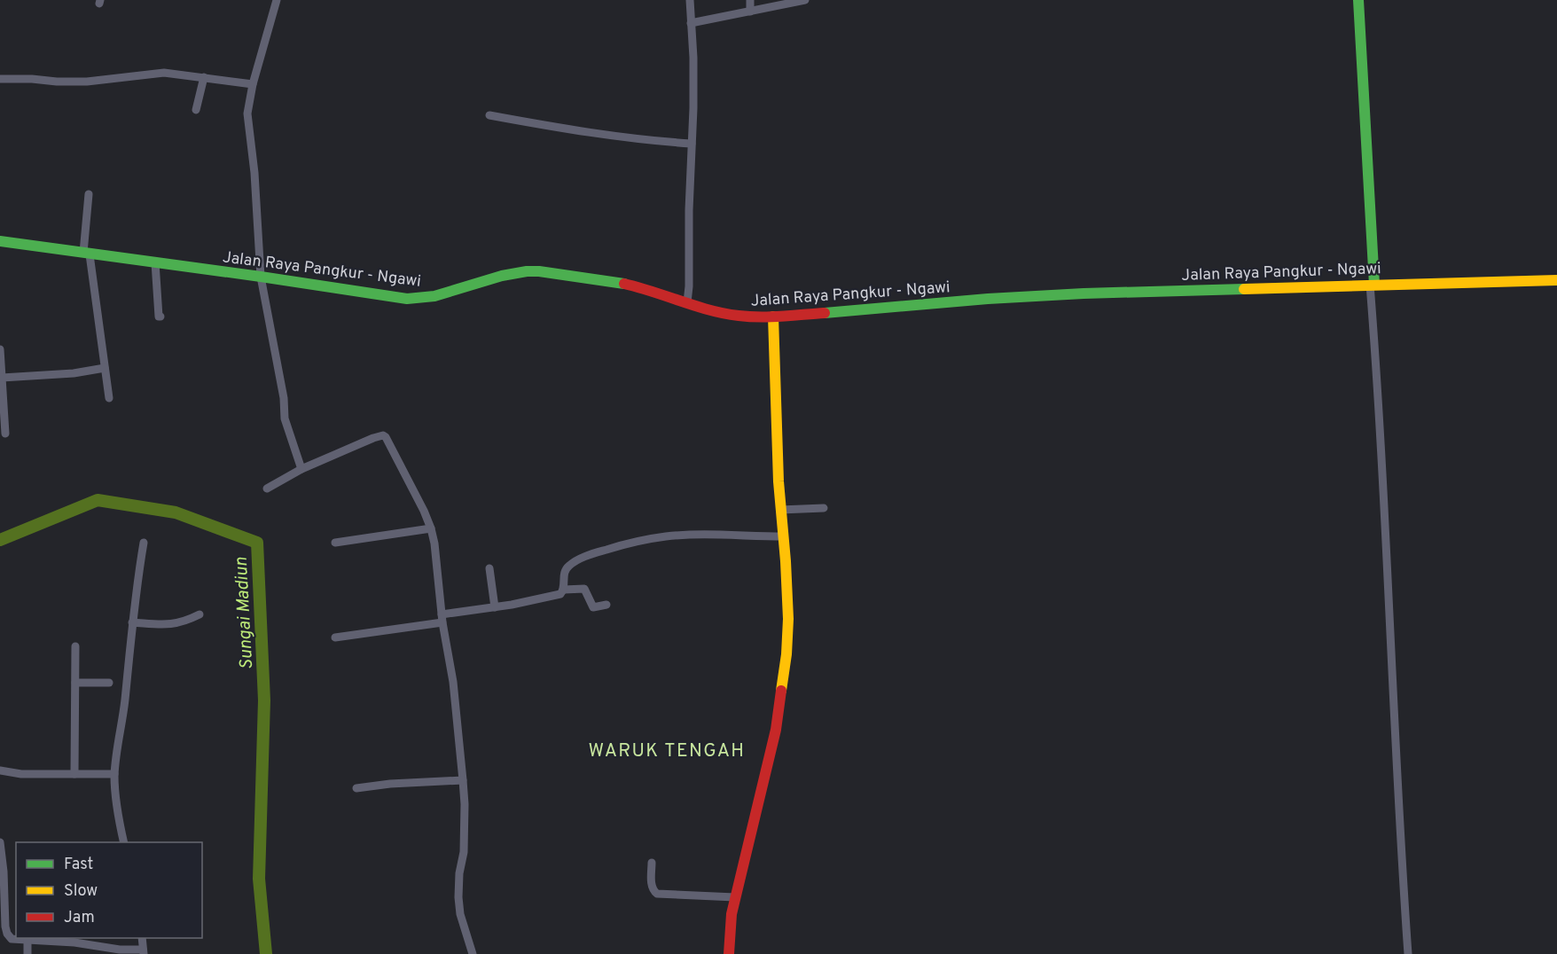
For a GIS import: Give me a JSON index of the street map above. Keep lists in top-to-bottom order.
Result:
{
  "streets": {
    "main road": ["Jalan Raya Pangkur - Ngawi"]
  },
  "districts": ["WARUK TENGAH"],
  "water": ["Sungai Madiun"],
  "legend": ["Fast", "Slow", "Jam"]
}
